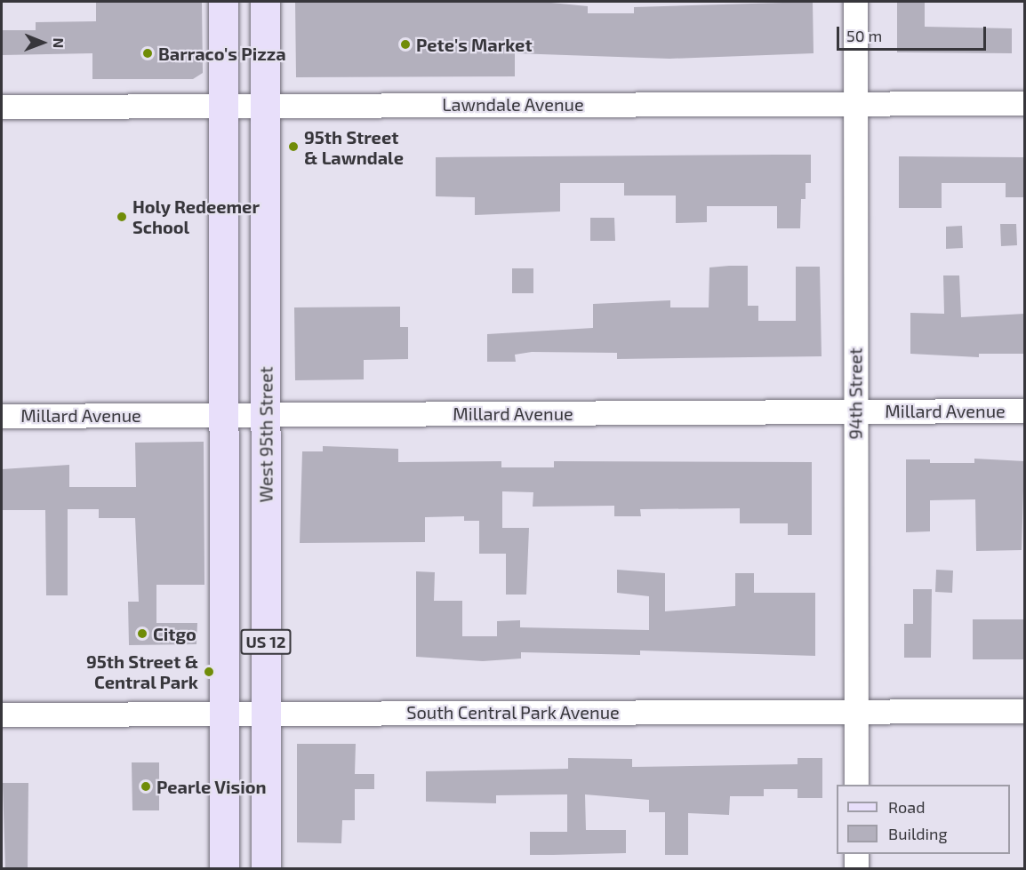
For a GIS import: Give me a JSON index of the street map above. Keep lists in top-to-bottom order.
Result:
{
  "streets": {
    "main road": ["West 95th Street", "US 12"],
    "street": [
      "Lawndale Avenue",
      "94th Street",
      "Millard Avenue",
      "South Central Park Avenue"
    ]
  },
  "crossings": [
    ["Lawndale Avenue", "94th Street"],
    ["Lawndale Avenue", "West 95th Street"],
    ["Lawndale Avenue", "US 12"],
    ["94th Street", "Millard Avenue"],
    ["94th Street", "South Central Park Avenue"],
    ["Millard Avenue", "West 95th Street"],
    ["Millard Avenue", "US 12"],
    ["West 95th Street", "South Central Park Avenue"],
    ["US 12", "South Central Park Avenue"]
  ],
  "places": [
    "Pete's Market",
    "Barraco's Pizza",
    "95th Street & Lawndale",
    "Holy Redeemer School",
    "Citgo",
    "95th Street & Central Park",
    "Pearle Vision"
  ],
  "legend": ["Road", "Building"],
  "scale_bar": "50 m",
  "north": "right"
}
